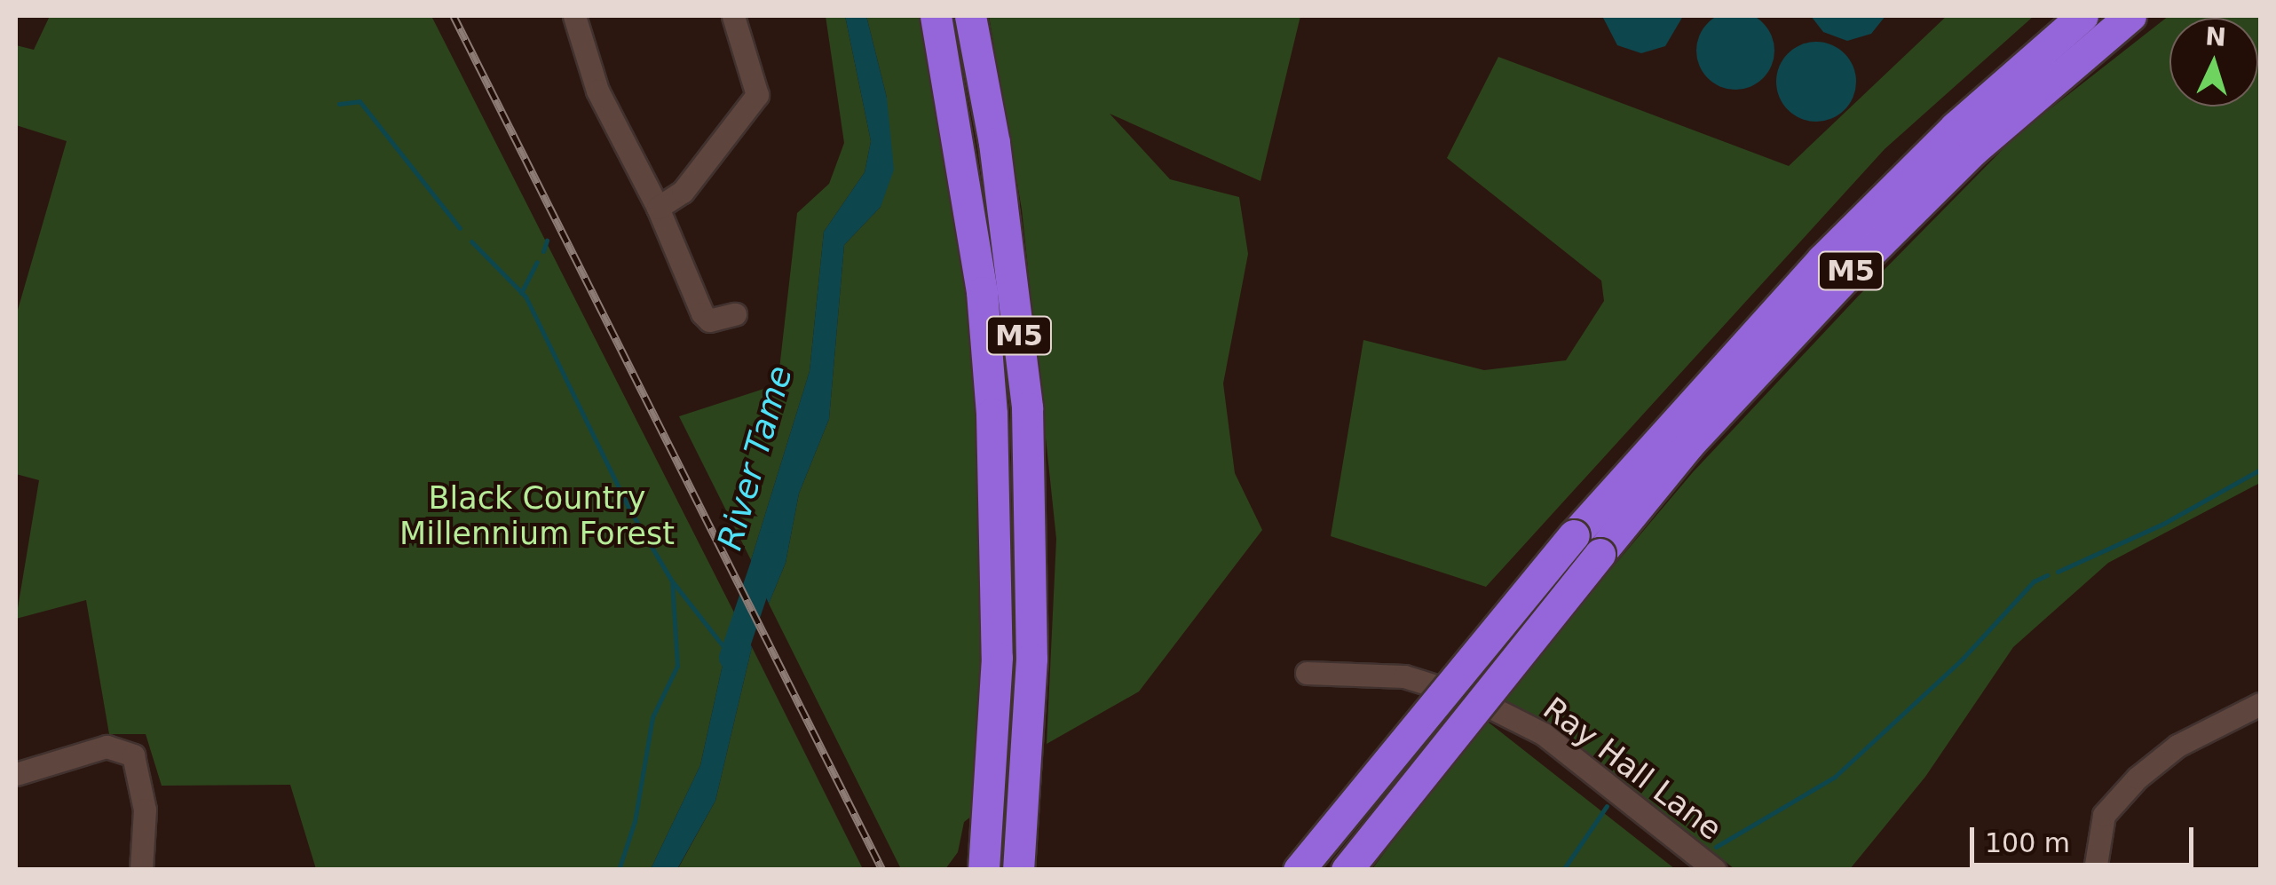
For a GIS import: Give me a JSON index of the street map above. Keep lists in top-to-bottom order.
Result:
{
  "streets": {
    "highway": ["M5"],
    "street": ["Ray Hall Lane"]
  },
  "water": ["River Tame"],
  "parks": ["Black Country Millennium Forest"],
  "scale_bar": "100 m",
  "north": "top"
}
